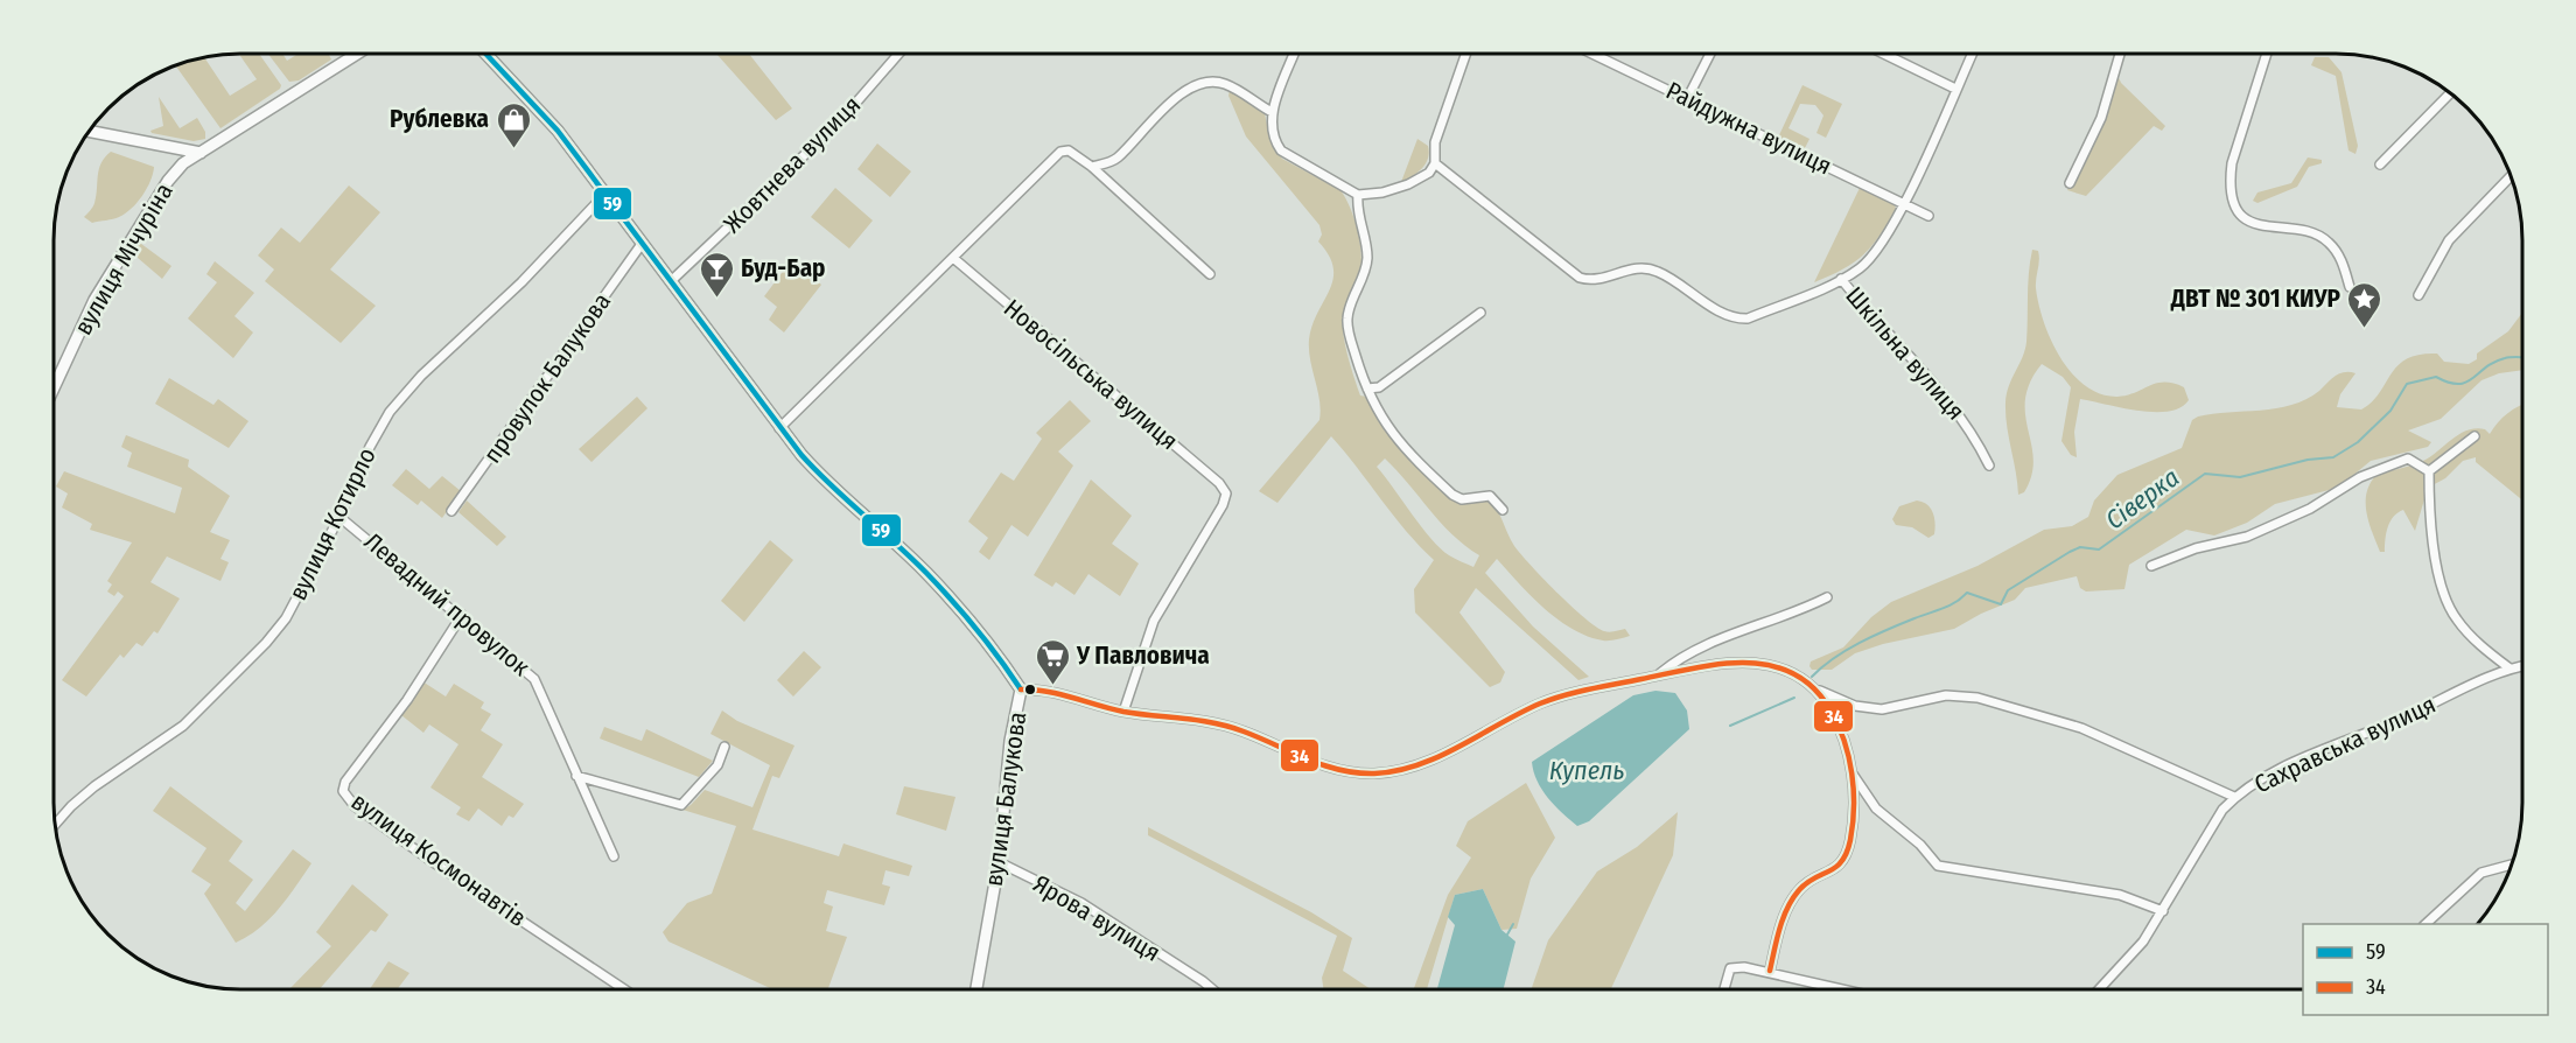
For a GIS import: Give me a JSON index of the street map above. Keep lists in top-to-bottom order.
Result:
{
  "streets": {
    "main road": ["вулиця Мічуріна", "вулиця Балукова"],
    "street": [
      "Райдужна вулиця",
      "Жовтнева вулиця",
      "Шкільна вулиця",
      "Новосільська вулиця",
      "провулок Балукова",
      "вулиця Котирло",
      "Левадний провулок",
      "Сахравська вулиця",
      "вулиця Космонавтів",
      "Ярова вулиця"
    ]
  },
  "crossings": [
    ["Жовтнева вулиця", "вулиця Балукова"],
    ["провулок Балукова", "вулиця Балукова"],
    ["вулиця Котирло", "Левадний провулок"],
    ["вулиця Котирло", "вулиця Балукова"],
    ["Левадний провулок", "вулиця Космонавтів"],
    ["вулиця Балукова", "Ярова вулиця"]
  ],
  "water": ["Сіверка", "Купель"],
  "places": {
    "shop": ["Рублевка"],
    "bar": ["Буд-Бар"],
    "place": ["ДВТ № 301 КИУР"],
    "supermarket": ["У Павловича"]
  },
  "lines": ["transit line 59", "transit line 34"],
  "legend": ["59", "34"]
}
